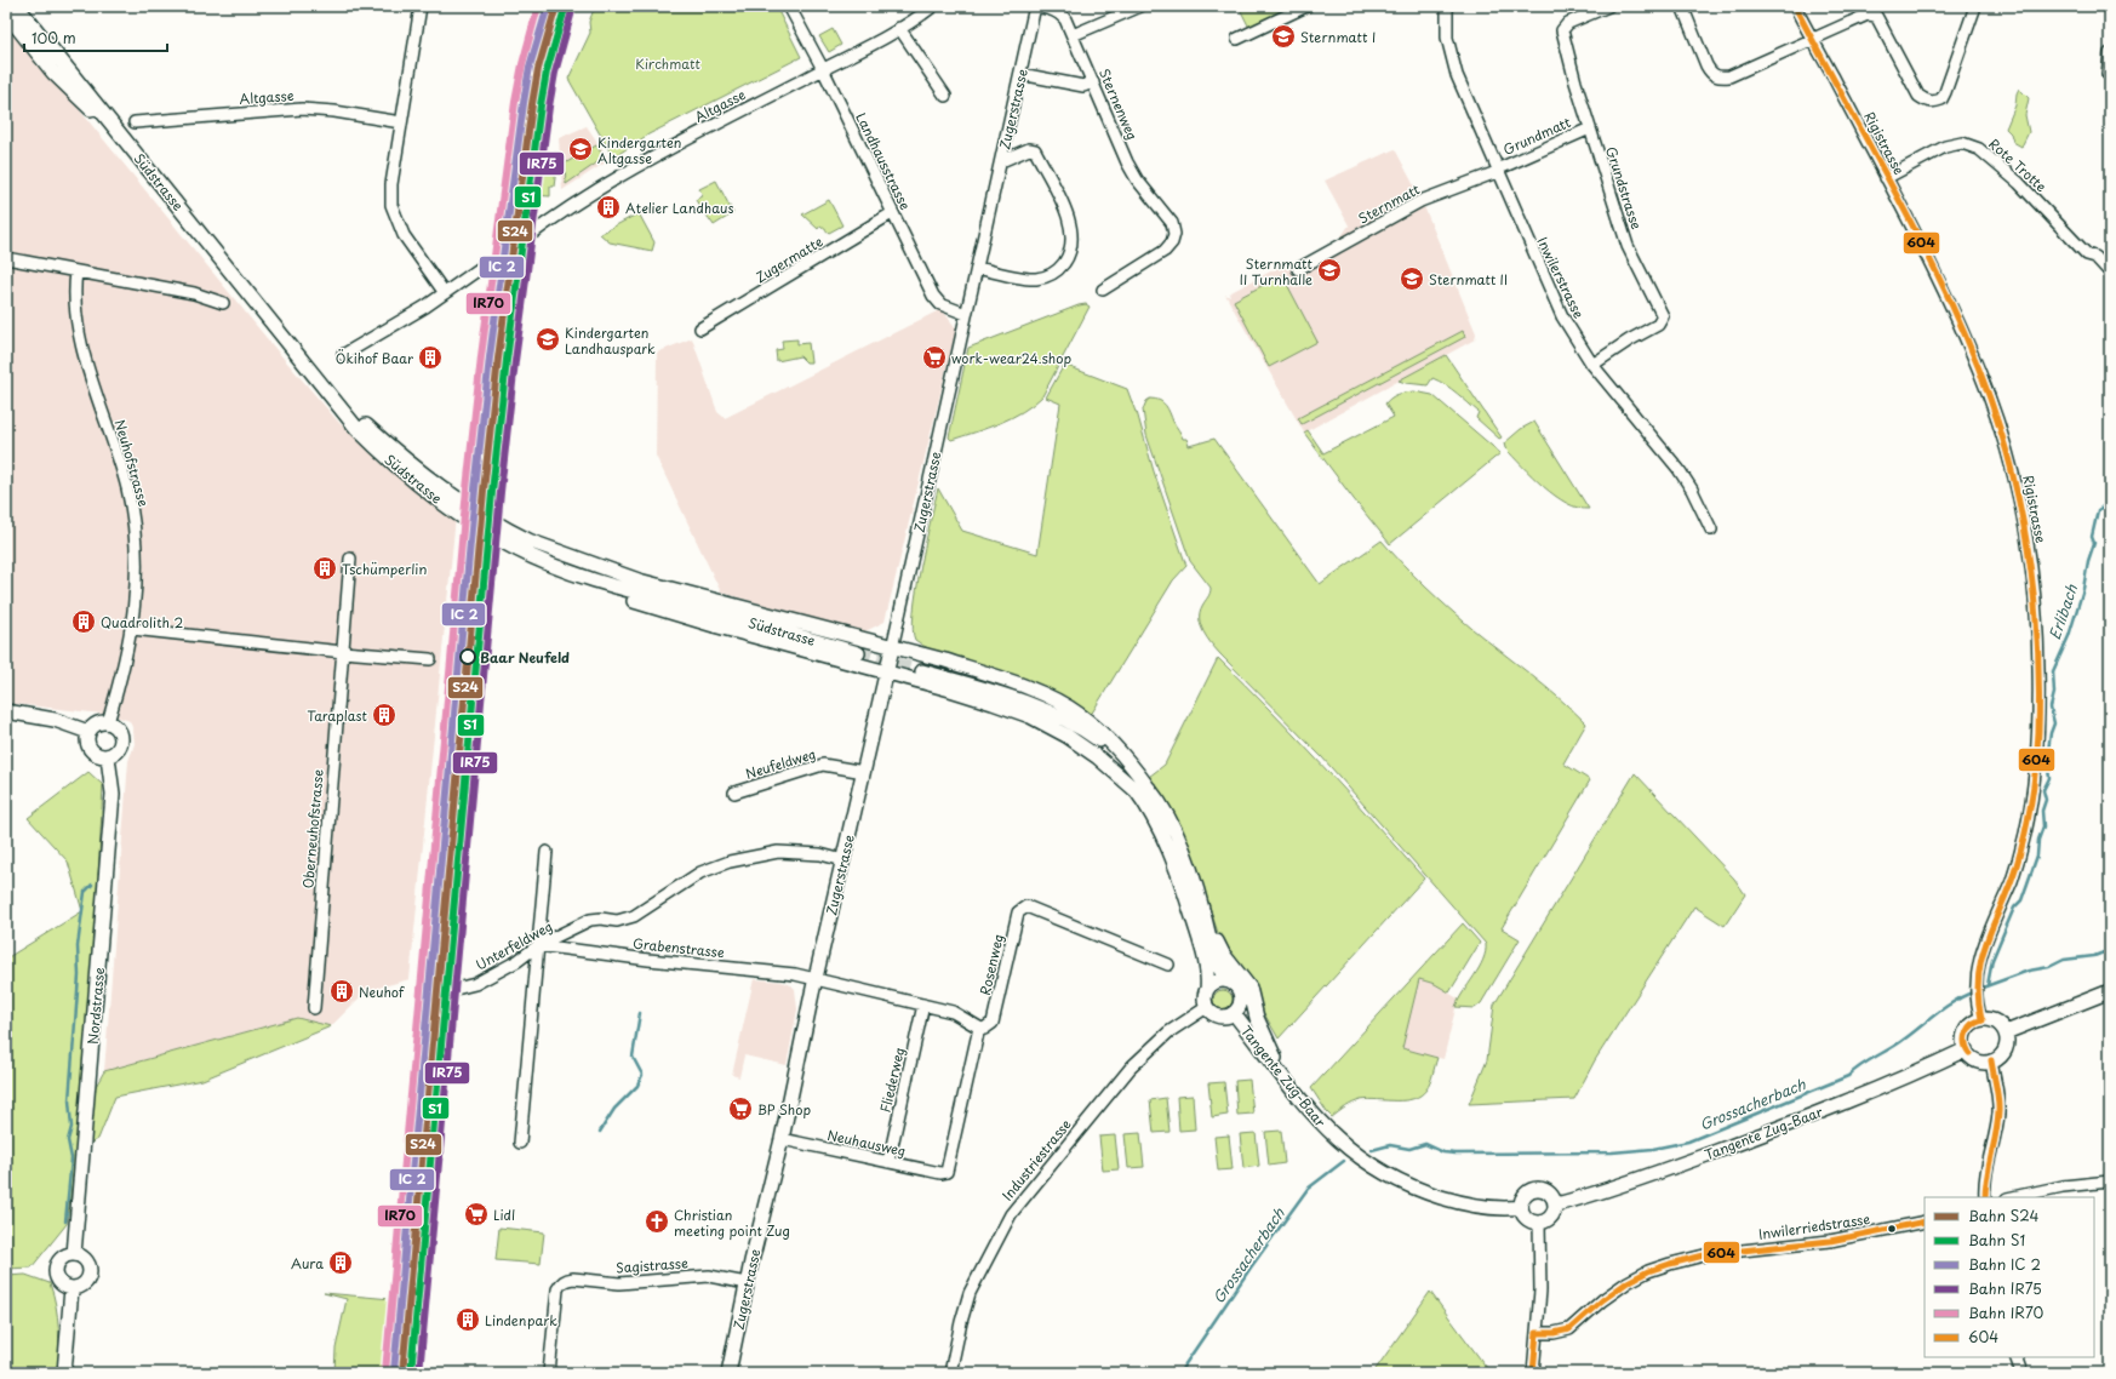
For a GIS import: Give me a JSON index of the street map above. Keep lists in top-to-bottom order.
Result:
{
  "streets": {
    "main road": [
      "Zugerstrasse",
      "Südstrasse",
      "Nordstrasse",
      "Tangente Zug-Baar"
    ],
    "street": [
      "Altgasse",
      "Sternenweg",
      "Grundmatt",
      "Rigistrasse",
      "Landhausstrasse",
      "Rote Trotte",
      "Grundstrasse",
      "Sternmatt",
      "Zugermatte",
      "Inwilerstrasse",
      "Neuhofstrasse",
      "Neufeldweg",
      "Oberneuhofstrasse",
      "Unterfeldweg",
      "Grabenstrasse",
      "Rosenweg",
      "Fliederweg",
      "Neuhausweg",
      "Industriestrasse",
      "Inwilerriedstrasse",
      "Sagistrasse"
    ]
  },
  "crossings": [
    ["Altgasse", "Landhausstrasse"],
    ["Sternenweg", "Zugerstrasse"],
    ["Zugerstrasse", "Landhausstrasse"],
    ["Zugerstrasse", "Neufeldweg"],
    ["Zugerstrasse", "Unterfeldweg"],
    ["Zugerstrasse", "Grabenstrasse"],
    ["Zugerstrasse", "Neuhausweg"],
    ["Zugerstrasse", "Sagistrasse"],
    ["Grundmatt", "Grundstrasse"],
    ["Grundmatt", "Sternmatt"],
    ["Grundmatt", "Inwilerstrasse"],
    ["Rigistrasse", "Rote Trotte"],
    ["Rigistrasse", "Tangente Zug-Baar"],
    ["Landhausstrasse", "Zugermatte"],
    ["Grundstrasse", "Inwilerstrasse"],
    ["Sternmatt", "Inwilerstrasse"],
    ["Neuhofstrasse", "Nordstrasse"],
    ["Unterfeldweg", "Grabenstrasse"],
    ["Rosenweg", "Neuhausweg"],
    ["Tangente Zug-Baar", "Industriestrasse"],
    ["Fliederweg", "Neuhausweg"]
  ],
  "water": ["Erlibach", "Grossacherbach"],
  "parks": ["Kirchmatt"],
  "places": {
    "school or university": [
      "Sternmatt I",
      "Kindergarten Altgasse",
      "Sternmatt II Turnhalle",
      "Sternmatt II",
      "Kindergarten Landhauspark"
    ],
    "building": [
      "Atelier Landhaus",
      "Ökihof Baar",
      "Tschümperlin",
      "Quadrolith 2",
      "Taraplast",
      "Neuhof",
      "Aura",
      "Lindenpark"
    ],
    "supermarket": ["work-wear24.shop", "BP Shop", "Lidl"],
    "other": ["Baar Neufeld"],
    "church": ["Christian meeting point Zug"]
  },
  "lines": [
    "rail line S24",
    "rail line IR70",
    "transit line 604",
    "rail line S1",
    "rail line IR75"
  ],
  "legend": [
    "Bahn S24",
    "Bahn S1",
    "Bahn IC 2",
    "Bahn IR75",
    "Bahn IR70",
    "604"
  ],
  "scale_bar": "100 m"
}
